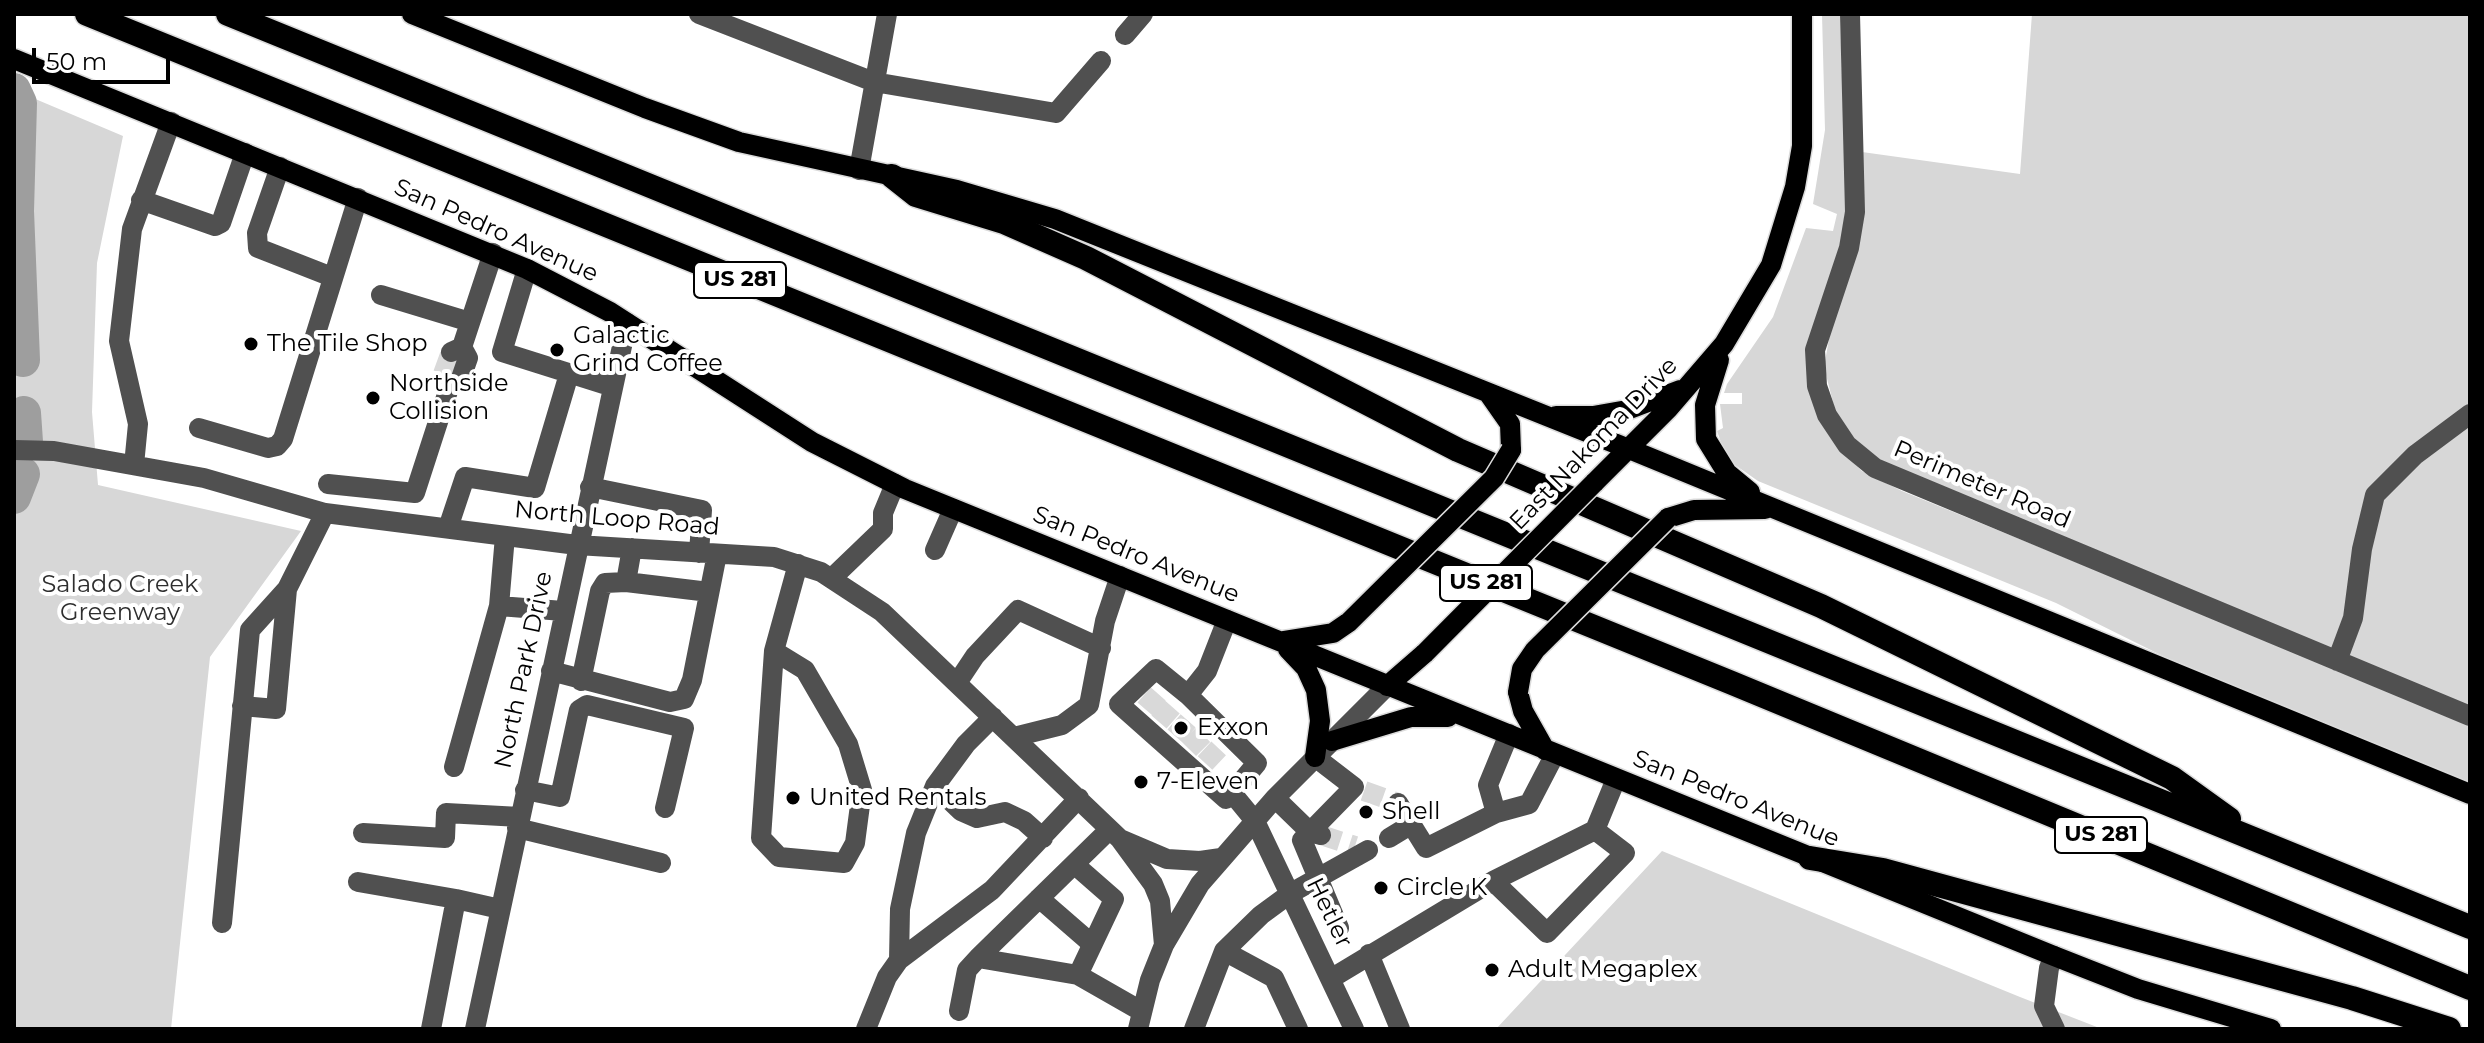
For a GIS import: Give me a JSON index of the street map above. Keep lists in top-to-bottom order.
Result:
{
  "streets": {
    "highway": ["US 281"],
    "main road": ["San Pedro Avenue", "East Nakoma Drive"],
    "street": [
      "Perimeter Road",
      "North Loop Road",
      "North Park Drive",
      "Hetler"
    ]
  },
  "crossings": [
    ["San Pedro Avenue", "East Nakoma Drive"],
    ["San Pedro Avenue", "North Park Drive"],
    ["East Nakoma Drive", "North Loop Road"],
    ["East Nakoma Drive", "Hetler"],
    ["North Loop Road", "North Park Drive"]
  ],
  "parks": ["Salado Creek Greenway"],
  "places": [
    "The Tile Shop",
    "Galactic Grind Coffee",
    "Northside Collision",
    "Exxon",
    "7-Eleven",
    "United Rentals",
    "Shell",
    "Circle K",
    "Adult Megaplex"
  ],
  "scale_bar": "50 m"
}
